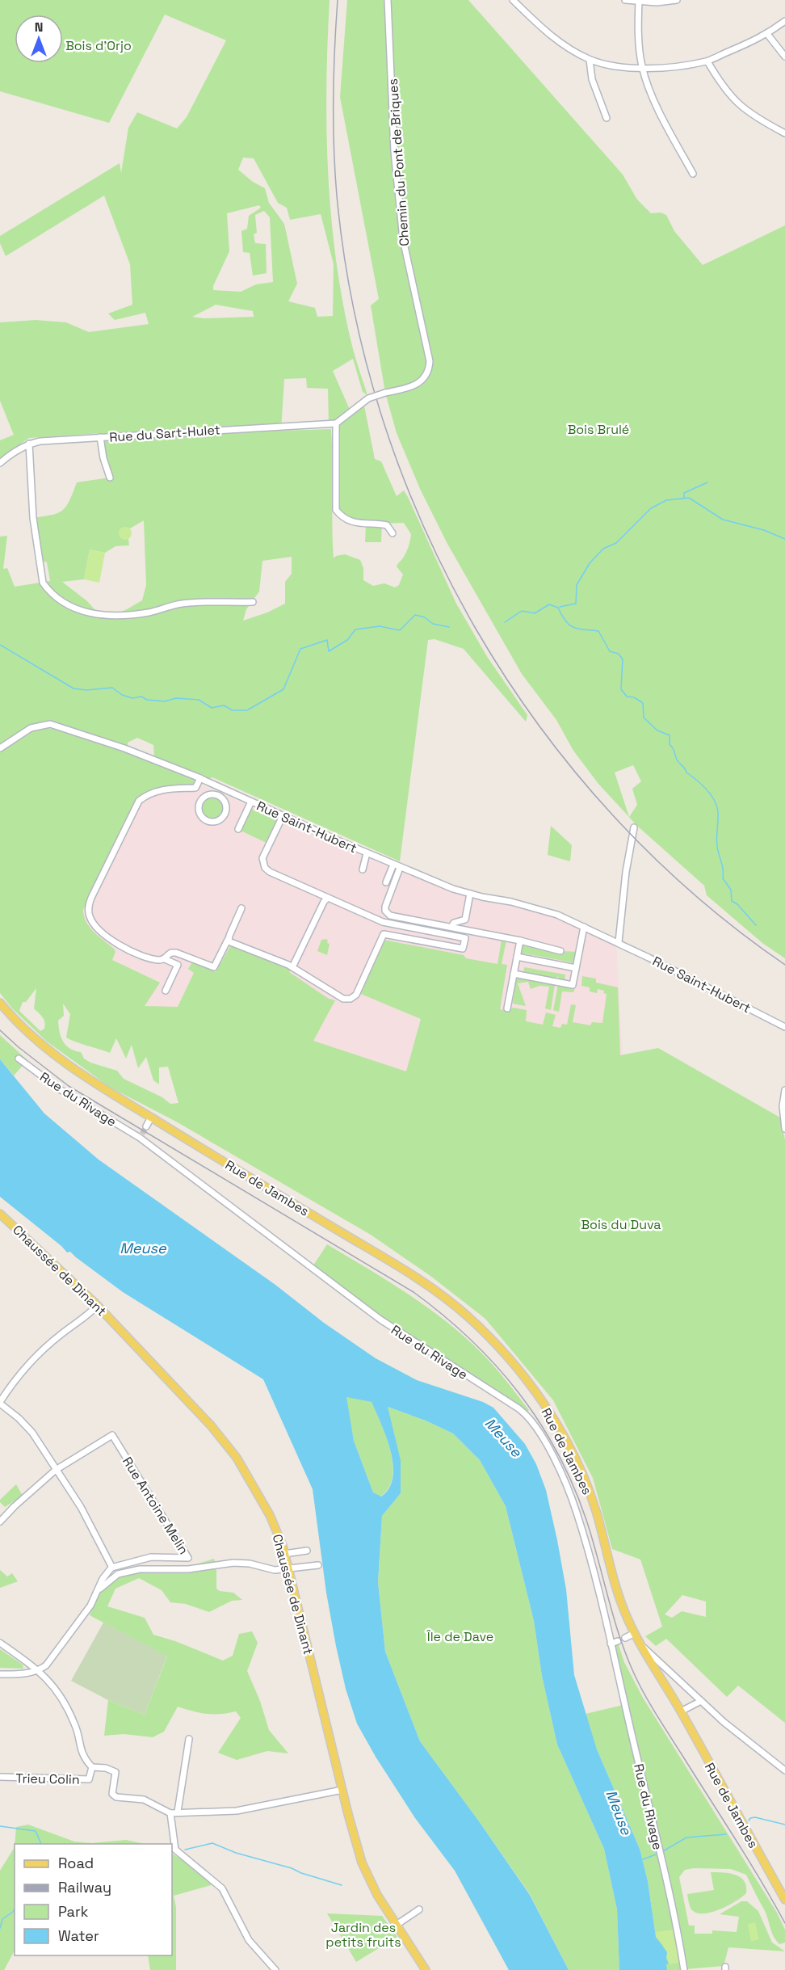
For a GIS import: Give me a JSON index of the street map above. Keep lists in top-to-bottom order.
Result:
{
  "streets": {
    "main road": ["Rue de Jambes", "Chaussée de Dinant"],
    "street": [
      "Chemin du Pont de Briques",
      "Rue du Sart-Hulet",
      "Rue Saint-Hubert",
      "Rue du Rivage",
      "Rue Antoine Melin",
      "Trieu Colin"
    ]
  },
  "crossings": [
    ["Chemin du Pont de Briques", "Rue du Sart-Hulet"]
  ],
  "water": ["Meuse"],
  "parks": [
    "Bois d'Orjo",
    "Bois Brulé",
    "Bois du Duva",
    "Île de Dave",
    "Jardin des petits fruits"
  ],
  "legend": [
    "Road",
    "Railway",
    "Park",
    "Water"
  ],
  "north": "top"
}
